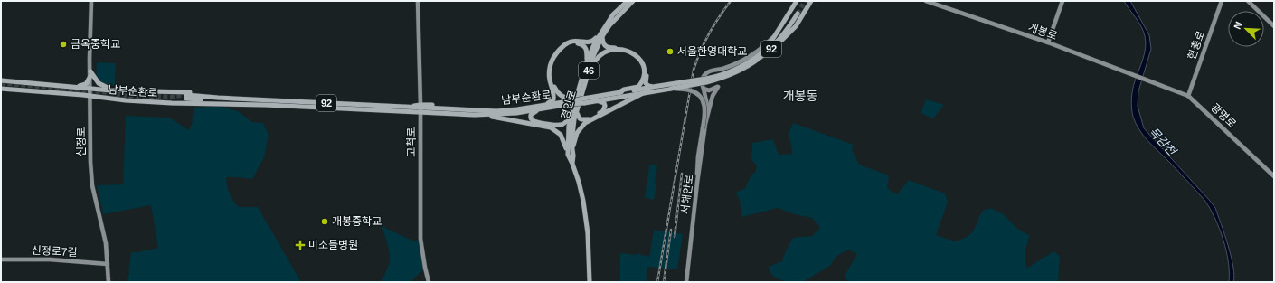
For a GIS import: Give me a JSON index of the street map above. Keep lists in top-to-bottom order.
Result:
{
  "streets": {
    "main road": [
      "개봉로",
      "현충로",
      "92",
      "46",
      "남부순환로",
      "경인로",
      "광명로",
      "신정로",
      "고척로",
      "서해안로",
      "신정로7길"
    ]
  },
  "crossings": [
    ["개봉로", "광명로"],
    ["현충로", "광명로"],
    ["남부순환로", "신정로"],
    ["남부순환로", "고척로"],
    ["신정로", "신정로7길"]
  ],
  "districts": ["개봉동"],
  "water": ["목감천"],
  "places": {
    "other": ["금옥중학교", "서울한영대학교", "개봉중학교"],
    "health": ["미소들병원"]
  },
  "north": "top left"
}
